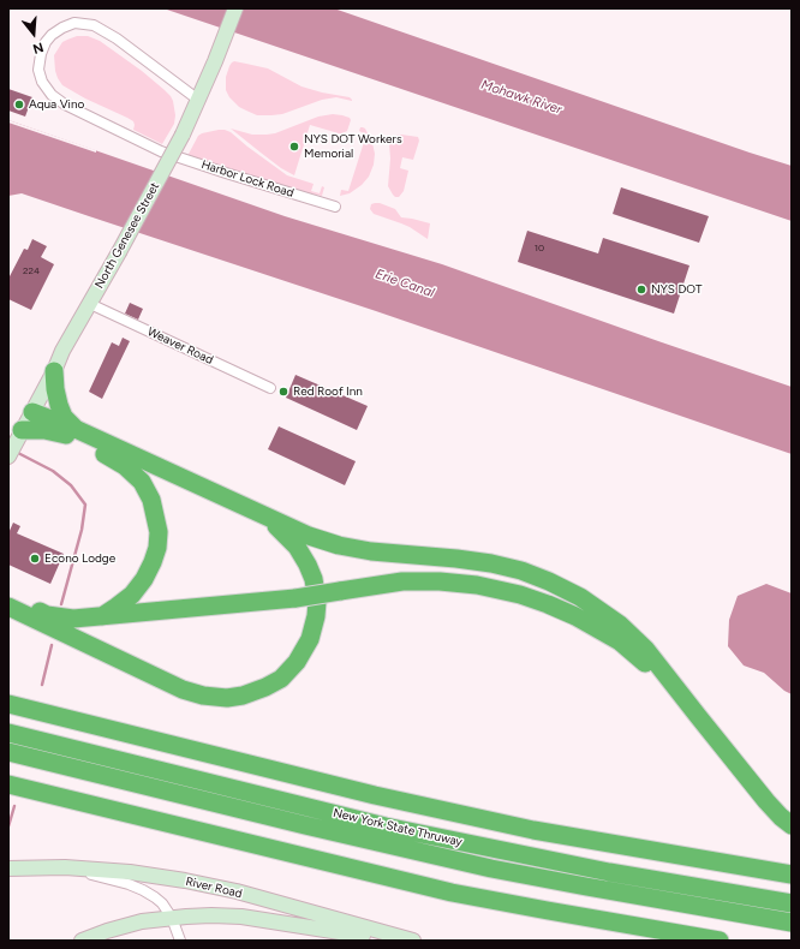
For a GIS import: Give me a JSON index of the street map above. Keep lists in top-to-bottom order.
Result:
{
  "streets": {
    "highway": ["New York State Thruway"],
    "main road": ["North Genesee Street", "River Road"],
    "street": ["Harbor Lock Road", "Weaver Road"]
  },
  "crossings": [
    ["Harbor Lock Road", "North Genesee Street"],
    ["North Genesee Street", "Weaver Road"]
  ],
  "water": ["Mohawk River", "Erie Canal"],
  "places": [
    "Aqua Vino",
    "NYS DOT Workers Memorial",
    "NYS DOT",
    "Red Roof Inn",
    "Econo Lodge"
  ],
  "house_numbers": ["10", "224"],
  "north": "bottom"
}
